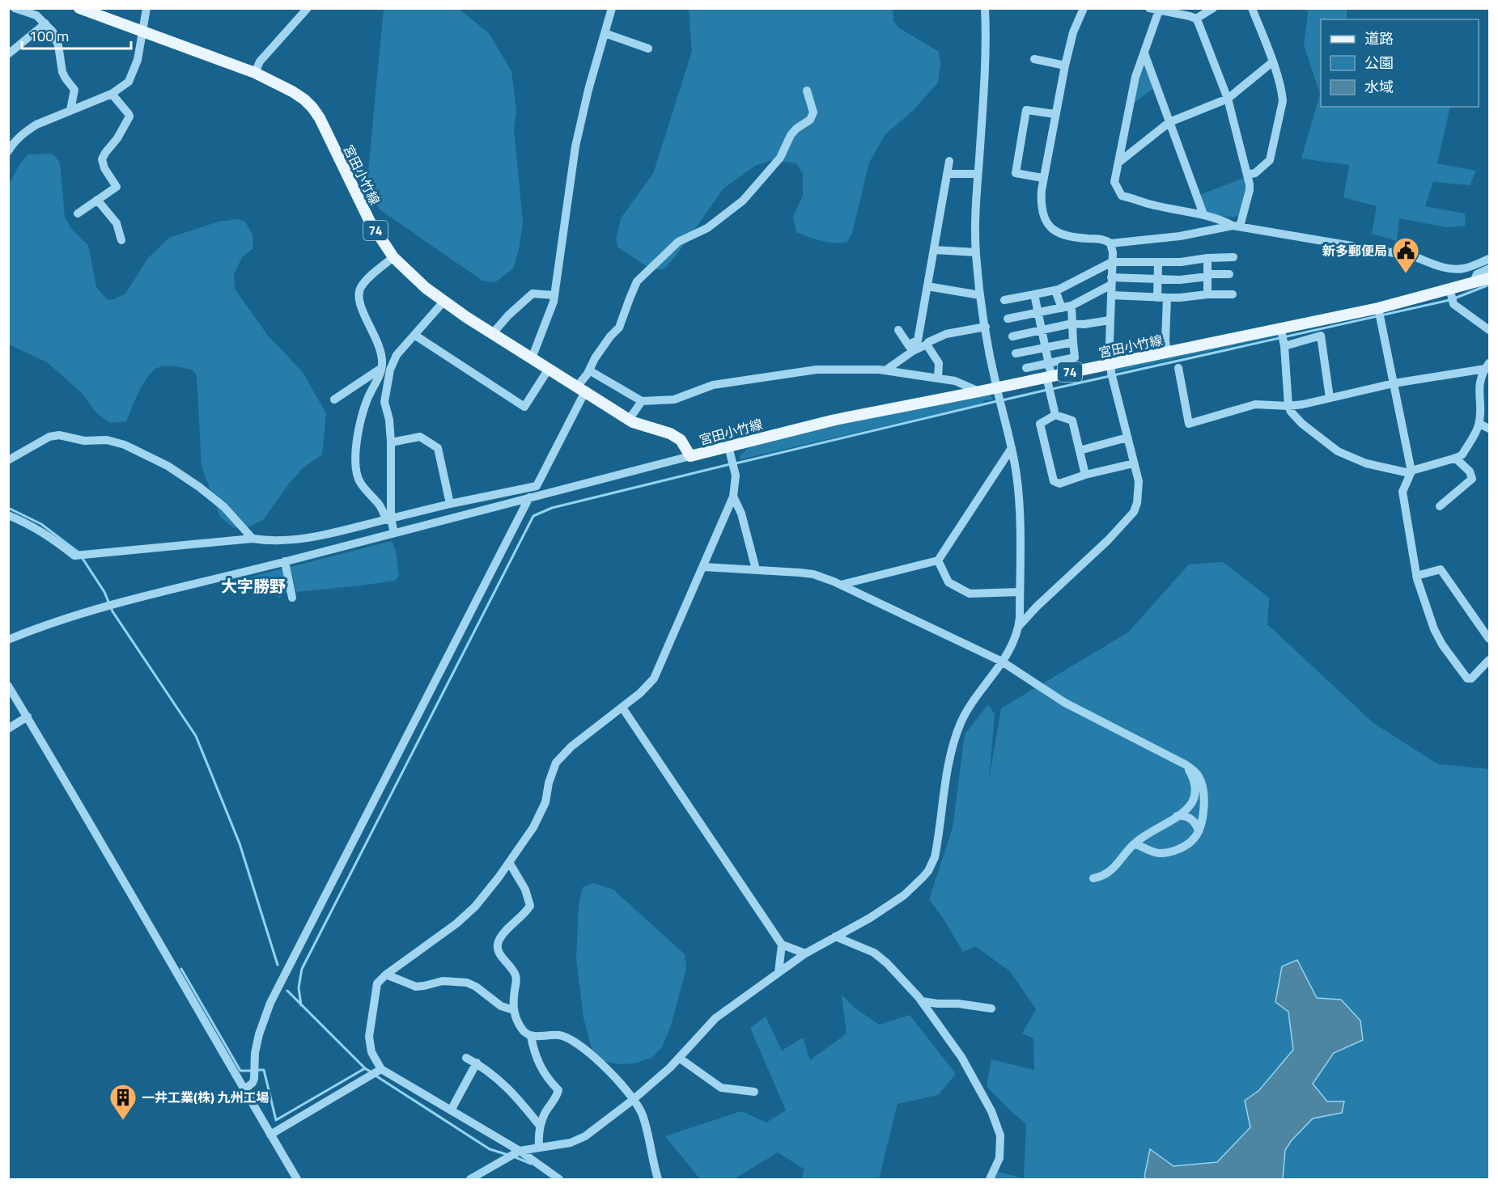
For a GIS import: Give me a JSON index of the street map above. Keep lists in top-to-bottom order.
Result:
{
  "streets": {
    "main road": ["宮田小竹線", "74"]
  },
  "districts": ["大字勝野"],
  "places": {
    "public building": ["新多郵便局"],
    "building": ["一井工業(株) 九州工場"]
  },
  "legend": ["道路", "公園", "水域"],
  "scale_bar": "100 m"
}
